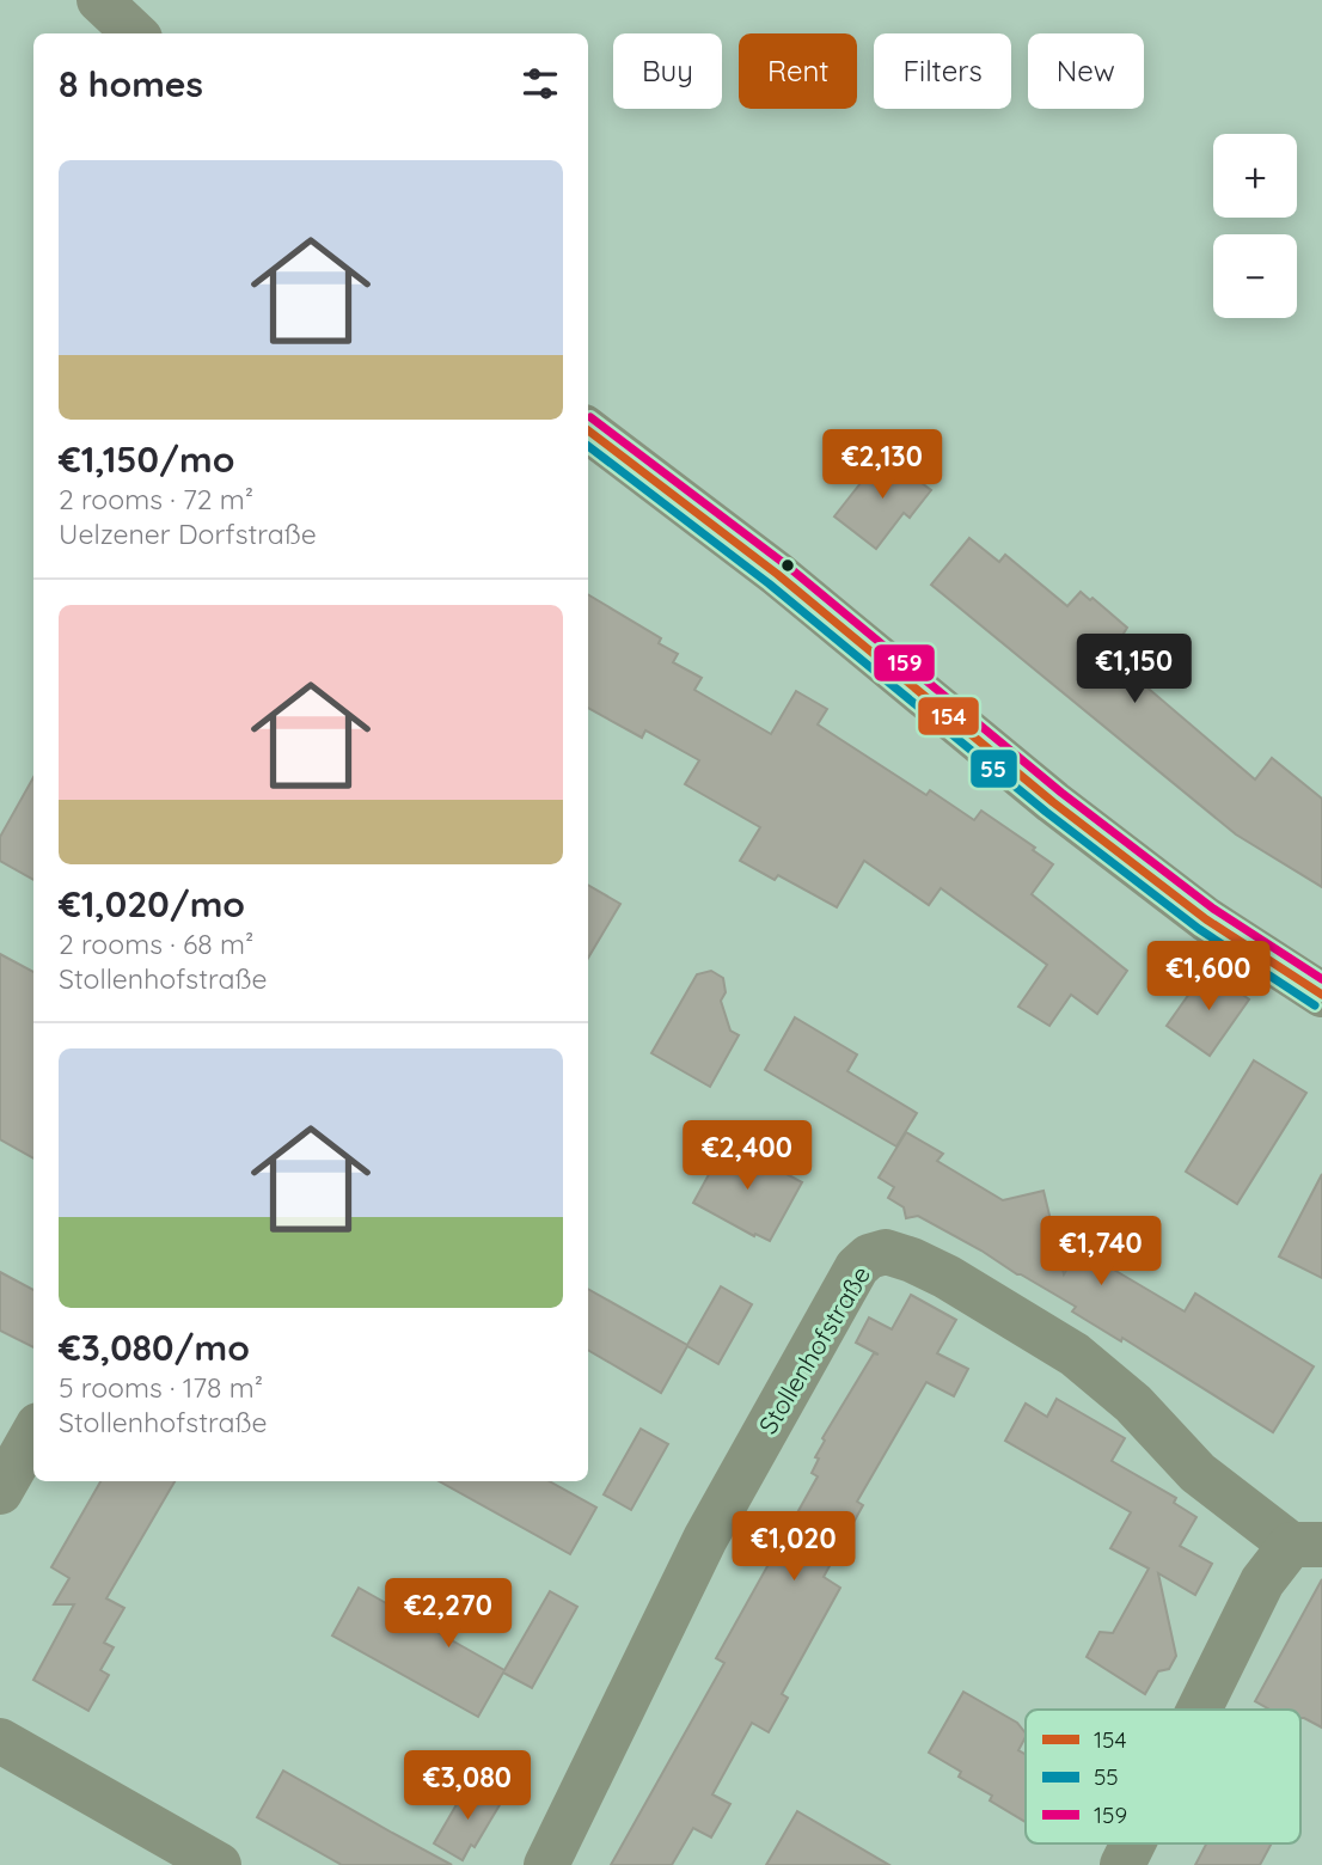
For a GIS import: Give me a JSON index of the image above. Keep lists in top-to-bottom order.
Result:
{
  "streets": {
    "street": ["Stollenhofstraße"]
  },
  "lines": ["transit line 159", "transit line 154", "transit line 55"],
  "legend": ["154", "55", "159"],
  "page": {
    "chip": [
      "Buy",
      "Rent",
      "Filters",
      "New"
    ],
    "heading": "8 homes",
    "map_buttons": ["+", "−"],
    "list": [
      {
        "name": "€1,150/mo",
        "note": "2 rooms · 72 m² · Uelzener Dorfstraße"
      },
      {
        "name": "€1,020/mo",
        "note": "2 rooms · 68 m² · Stollenhofstraße"
      },
      {
        "name": "€3,080/mo",
        "note": "5 rooms · 178 m² · Stollenhofstraße"
      }
    ],
    "price": [
      "€2,130",
      "€1,150",
      "€1,600",
      "€2,400",
      "€1,740",
      "€1,020",
      "€2,270",
      "€3,080"
    ]
  }
}
